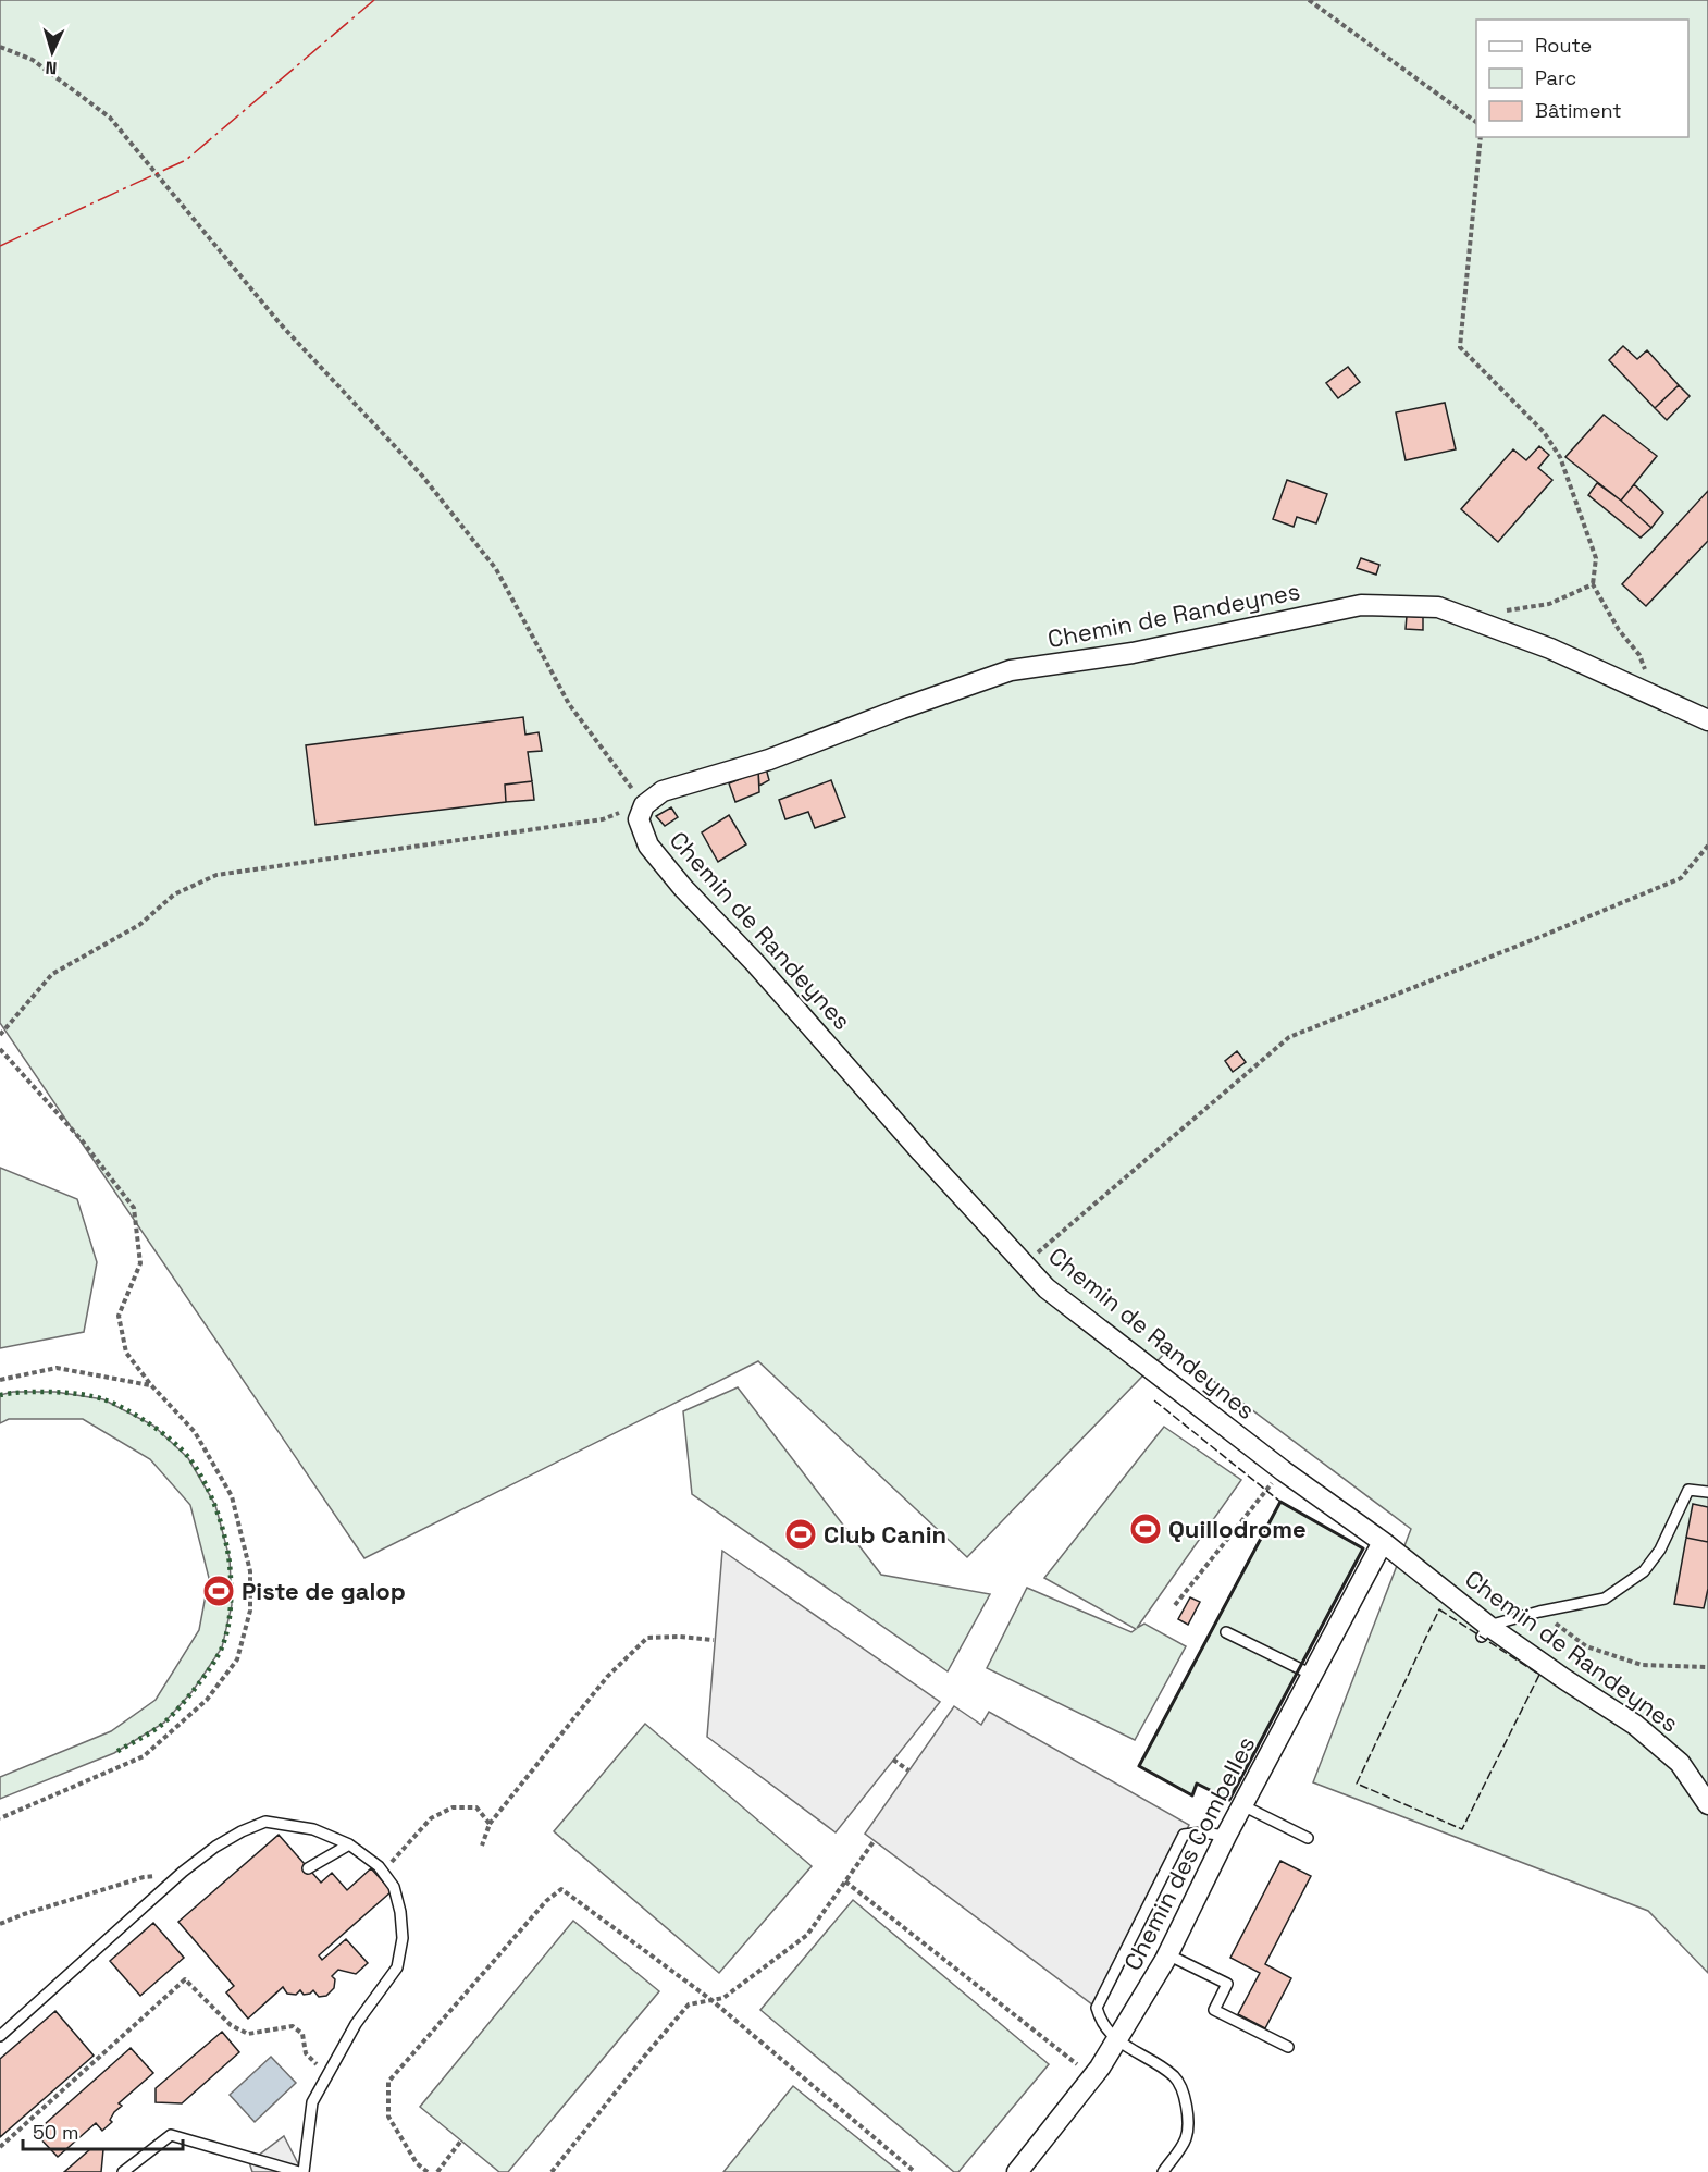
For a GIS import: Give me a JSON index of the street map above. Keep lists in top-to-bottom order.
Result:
{
  "streets": {
    "street": ["Chemin de Randeynes", "Chemin des Combelles"]
  },
  "crossings": [
    ["Chemin de Randeynes", "Chemin des Combelles"]
  ],
  "places": {
    "sports": ["Quillodrome", "Club Canin", "Piste de galop"]
  },
  "legend": ["Route", "Parc", "Bâtiment"],
  "scale_bar": "50 m",
  "north": "bottom"
}
